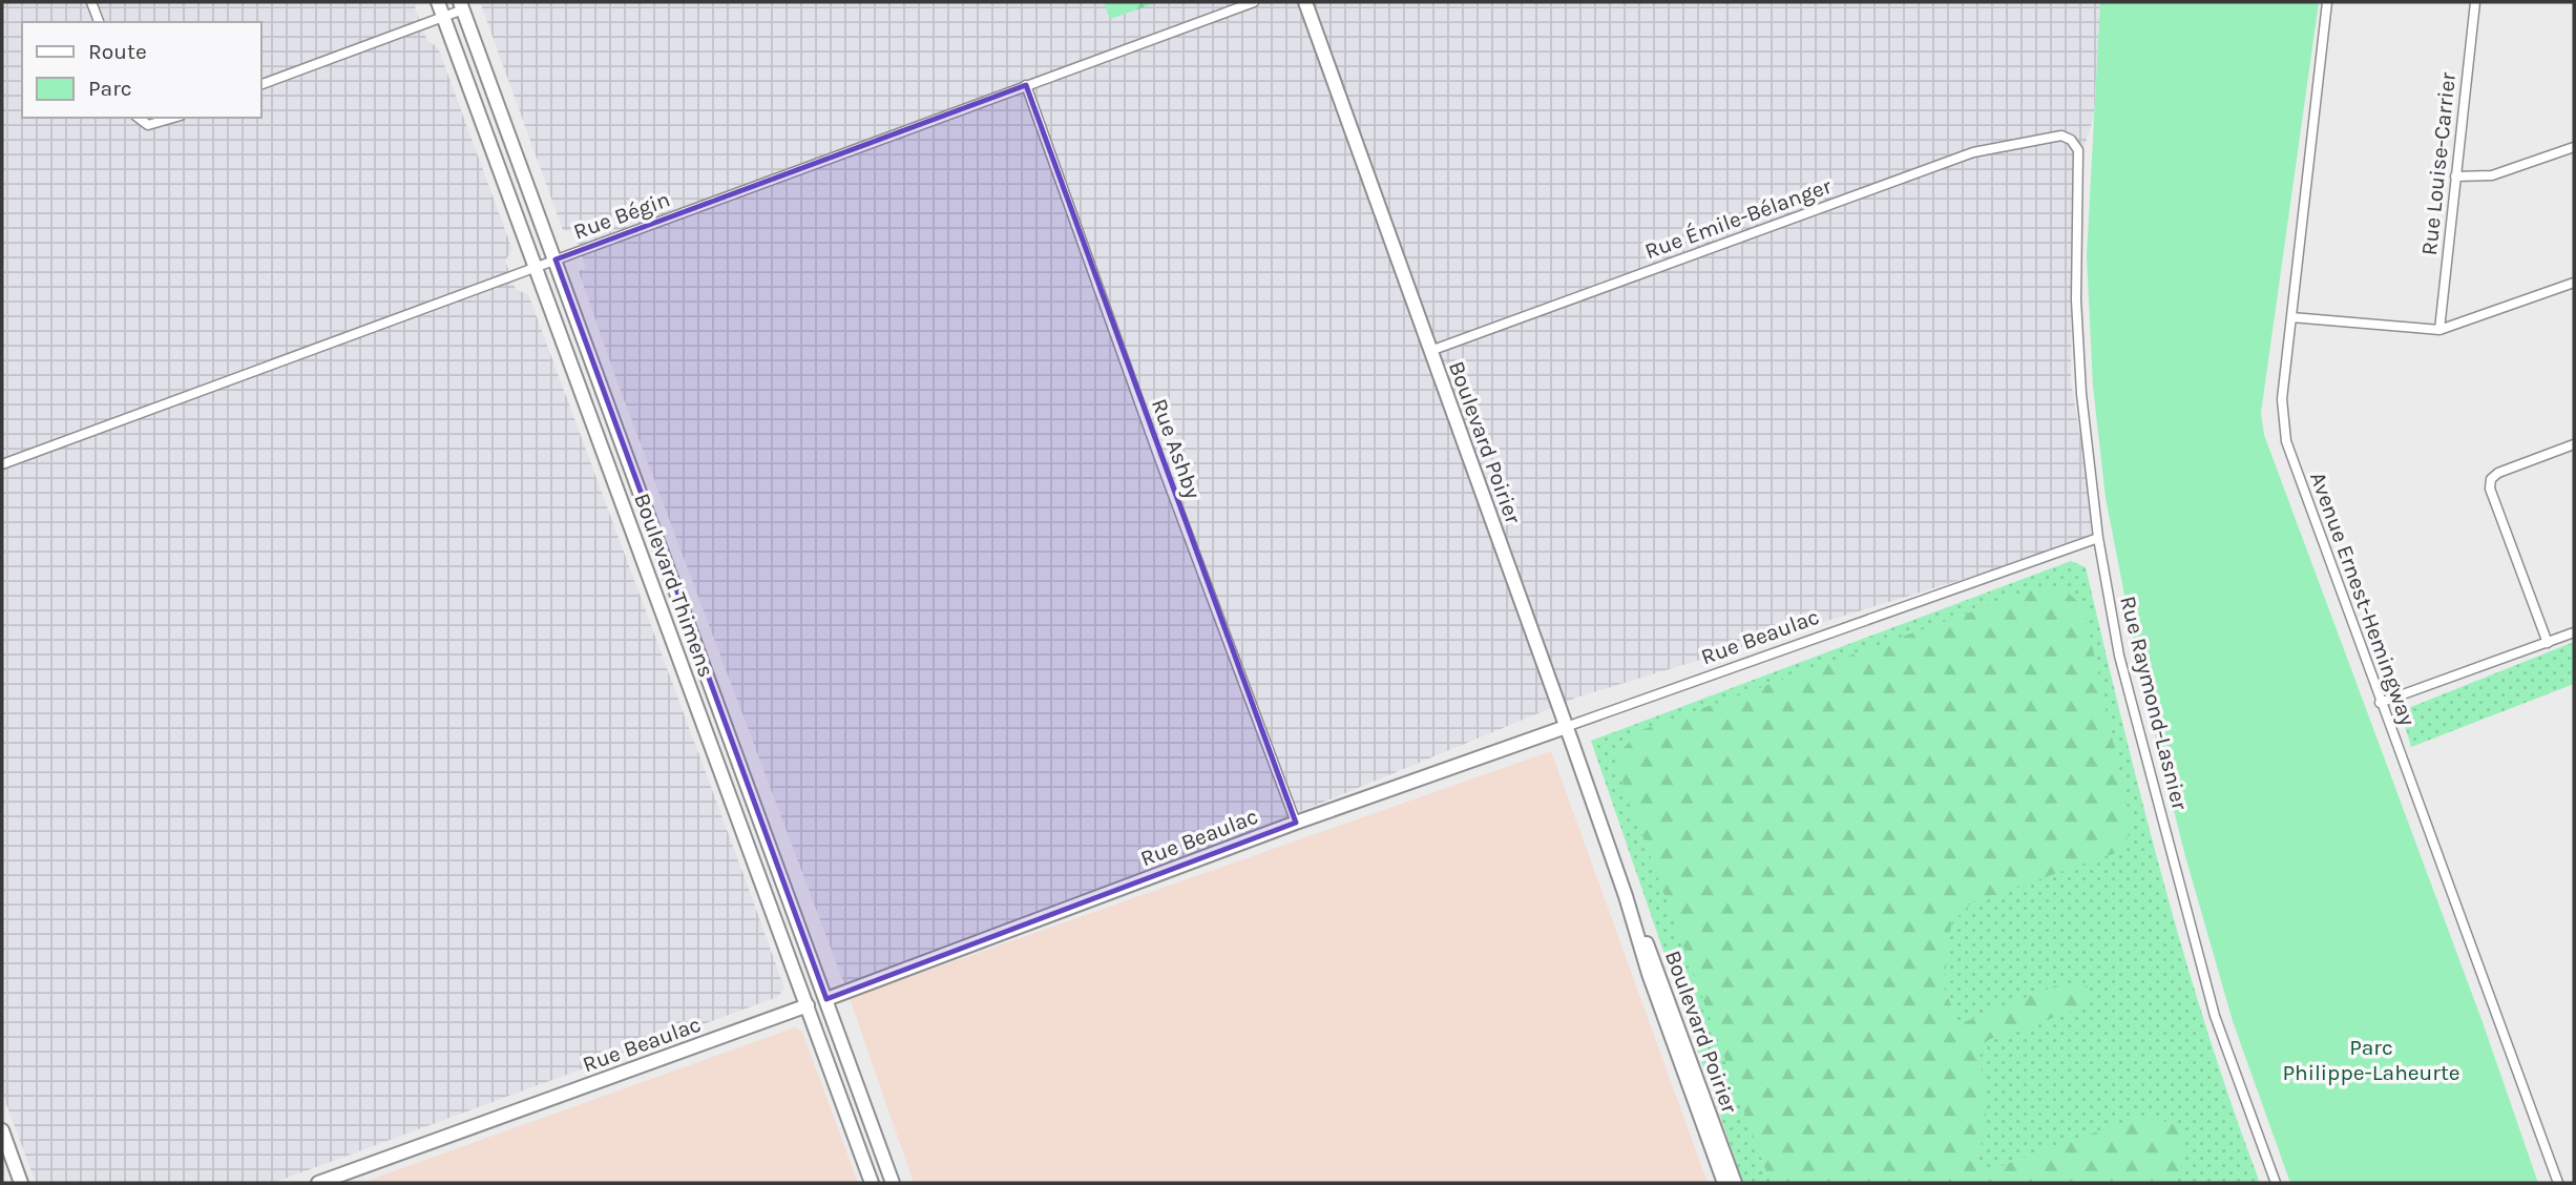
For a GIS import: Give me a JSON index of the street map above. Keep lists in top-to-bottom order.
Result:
{
  "streets": {
    "street": [
      "Rue Louise-Carrier",
      "Rue Bégin",
      "Rue Émile-Bélanger",
      "Boulevard Poirier",
      "Rue Ashby",
      "Boulevard Thimens",
      "Avenue Ernest-Hemingway",
      "Rue Beaulac",
      "Rue Raymond-Lasnier"
    ]
  },
  "crossings": [
    ["Rue Bégin", "Rue Ashby"],
    ["Rue Bégin", "Boulevard Thimens"],
    ["Rue Émile-Bélanger", "Boulevard Poirier"],
    ["Rue Émile-Bélanger", "Rue Raymond-Lasnier"],
    ["Boulevard Poirier", "Rue Beaulac"],
    ["Rue Ashby", "Rue Beaulac"],
    ["Boulevard Thimens", "Rue Beaulac"],
    ["Rue Beaulac", "Rue Raymond-Lasnier"]
  ],
  "parks": ["Parc Philippe-Laheurte"],
  "legend": ["Route", "Parc"]
}
